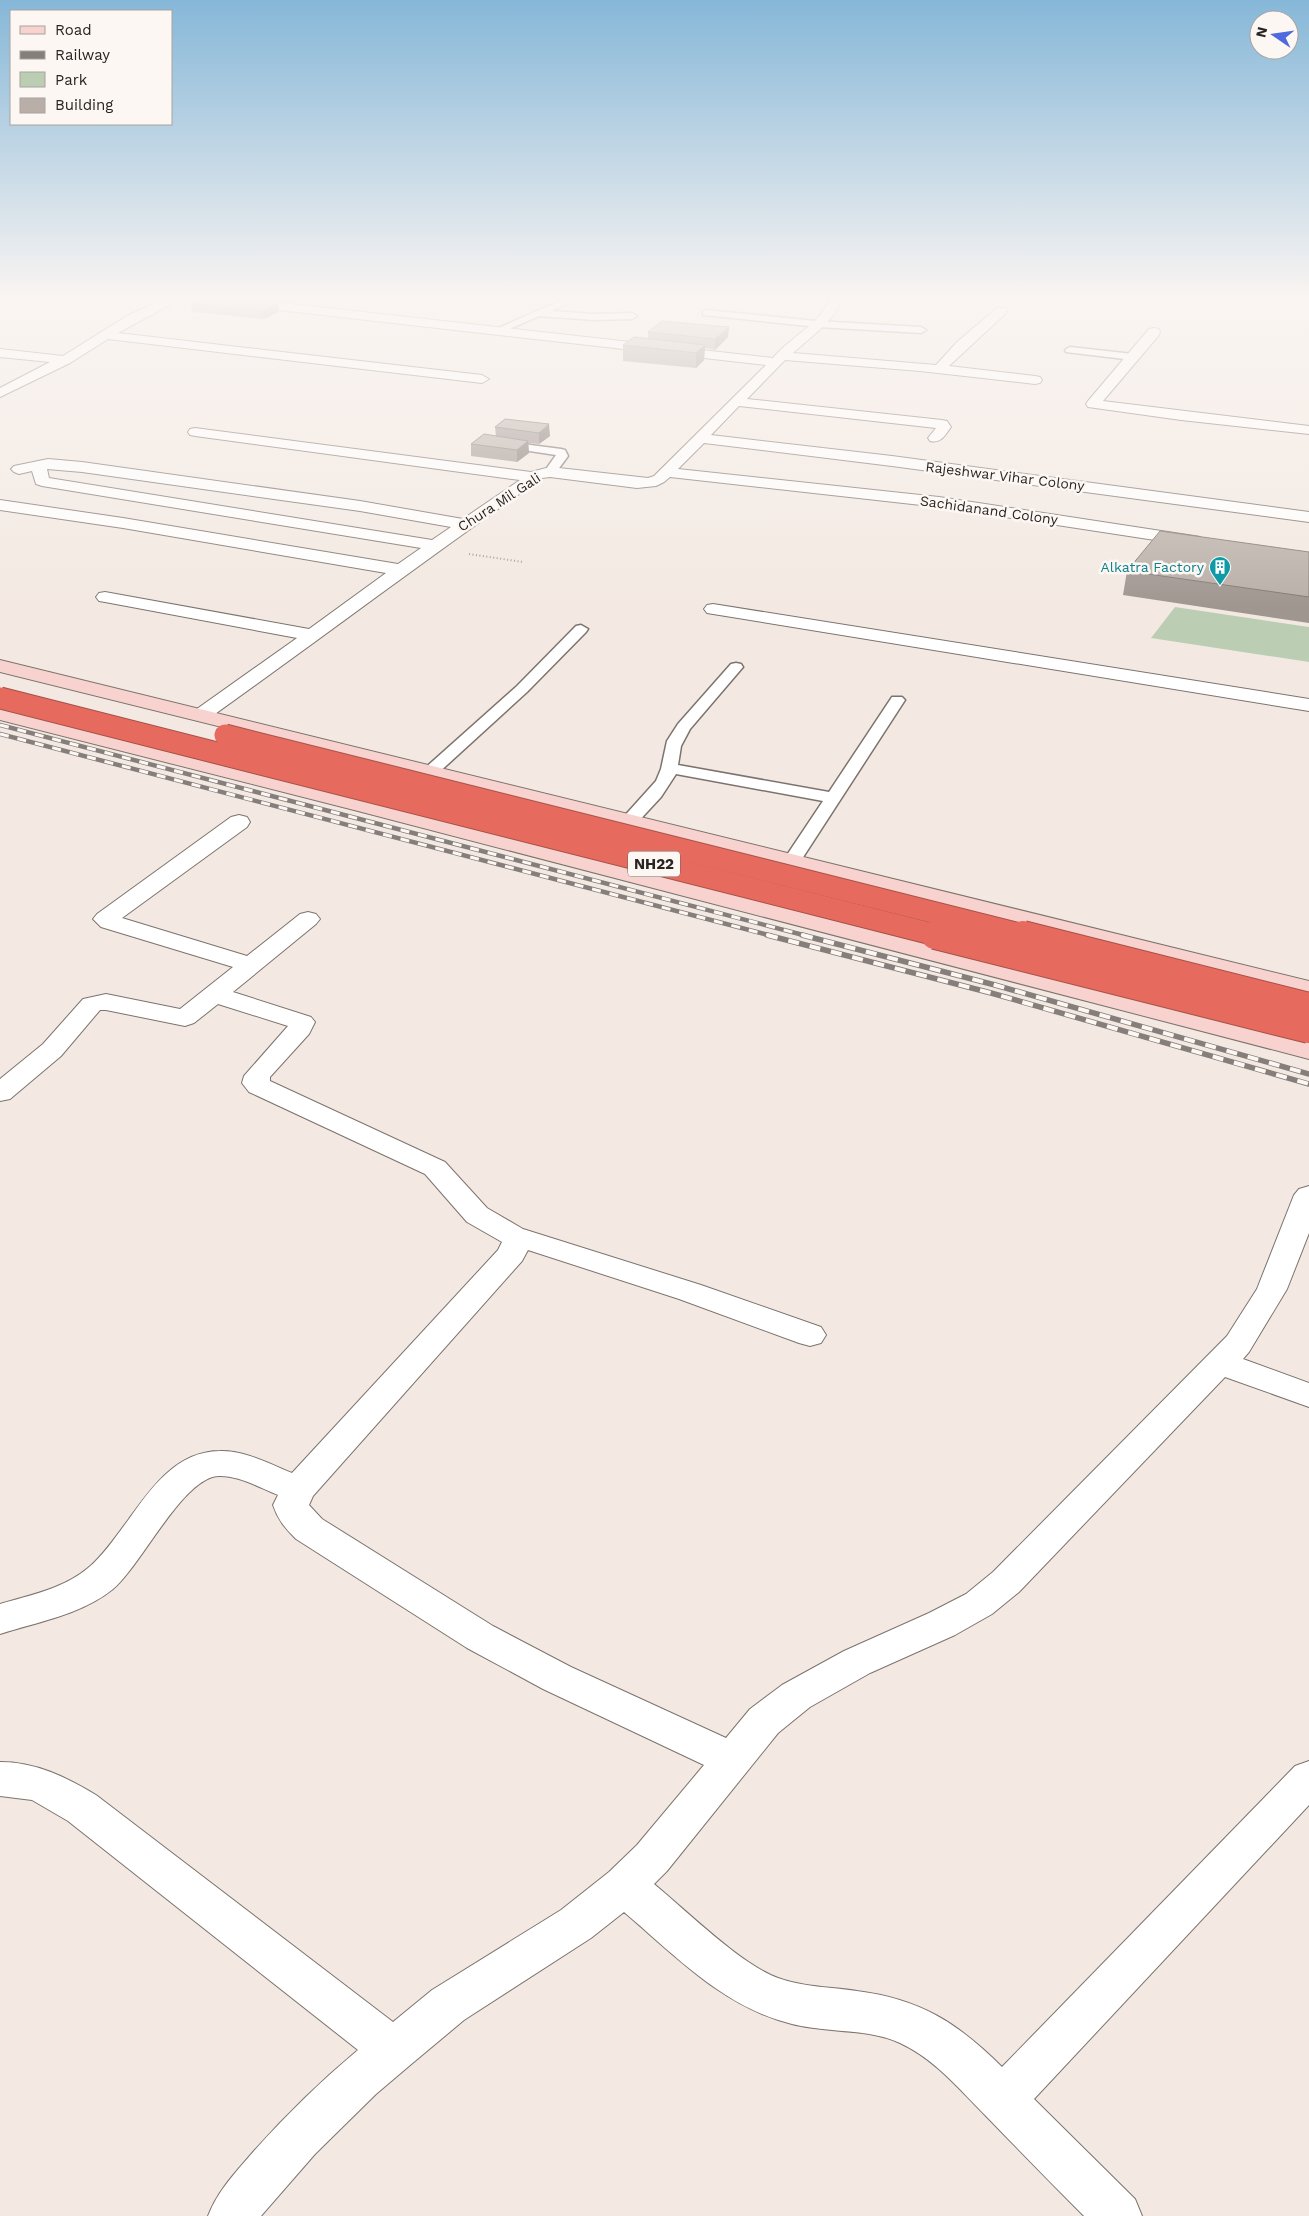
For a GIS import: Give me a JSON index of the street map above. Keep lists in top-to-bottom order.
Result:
{
  "streets": {
    "highway": ["NH22"],
    "street": ["Rajeshwar Vihar Colony", "Chura Mil Gali", "Sachidanand Colony"]
  },
  "crossings": [
    ["Rajeshwar Vihar Colony", "Chura Mil Gali"],
    ["Chura Mil Gali", "Sachidanand Colony"]
  ],
  "places": {
    "building": ["Alkatra Factory"]
  },
  "legend": [
    "Road",
    "Railway",
    "Park",
    "Building"
  ],
  "north": "left"
}
